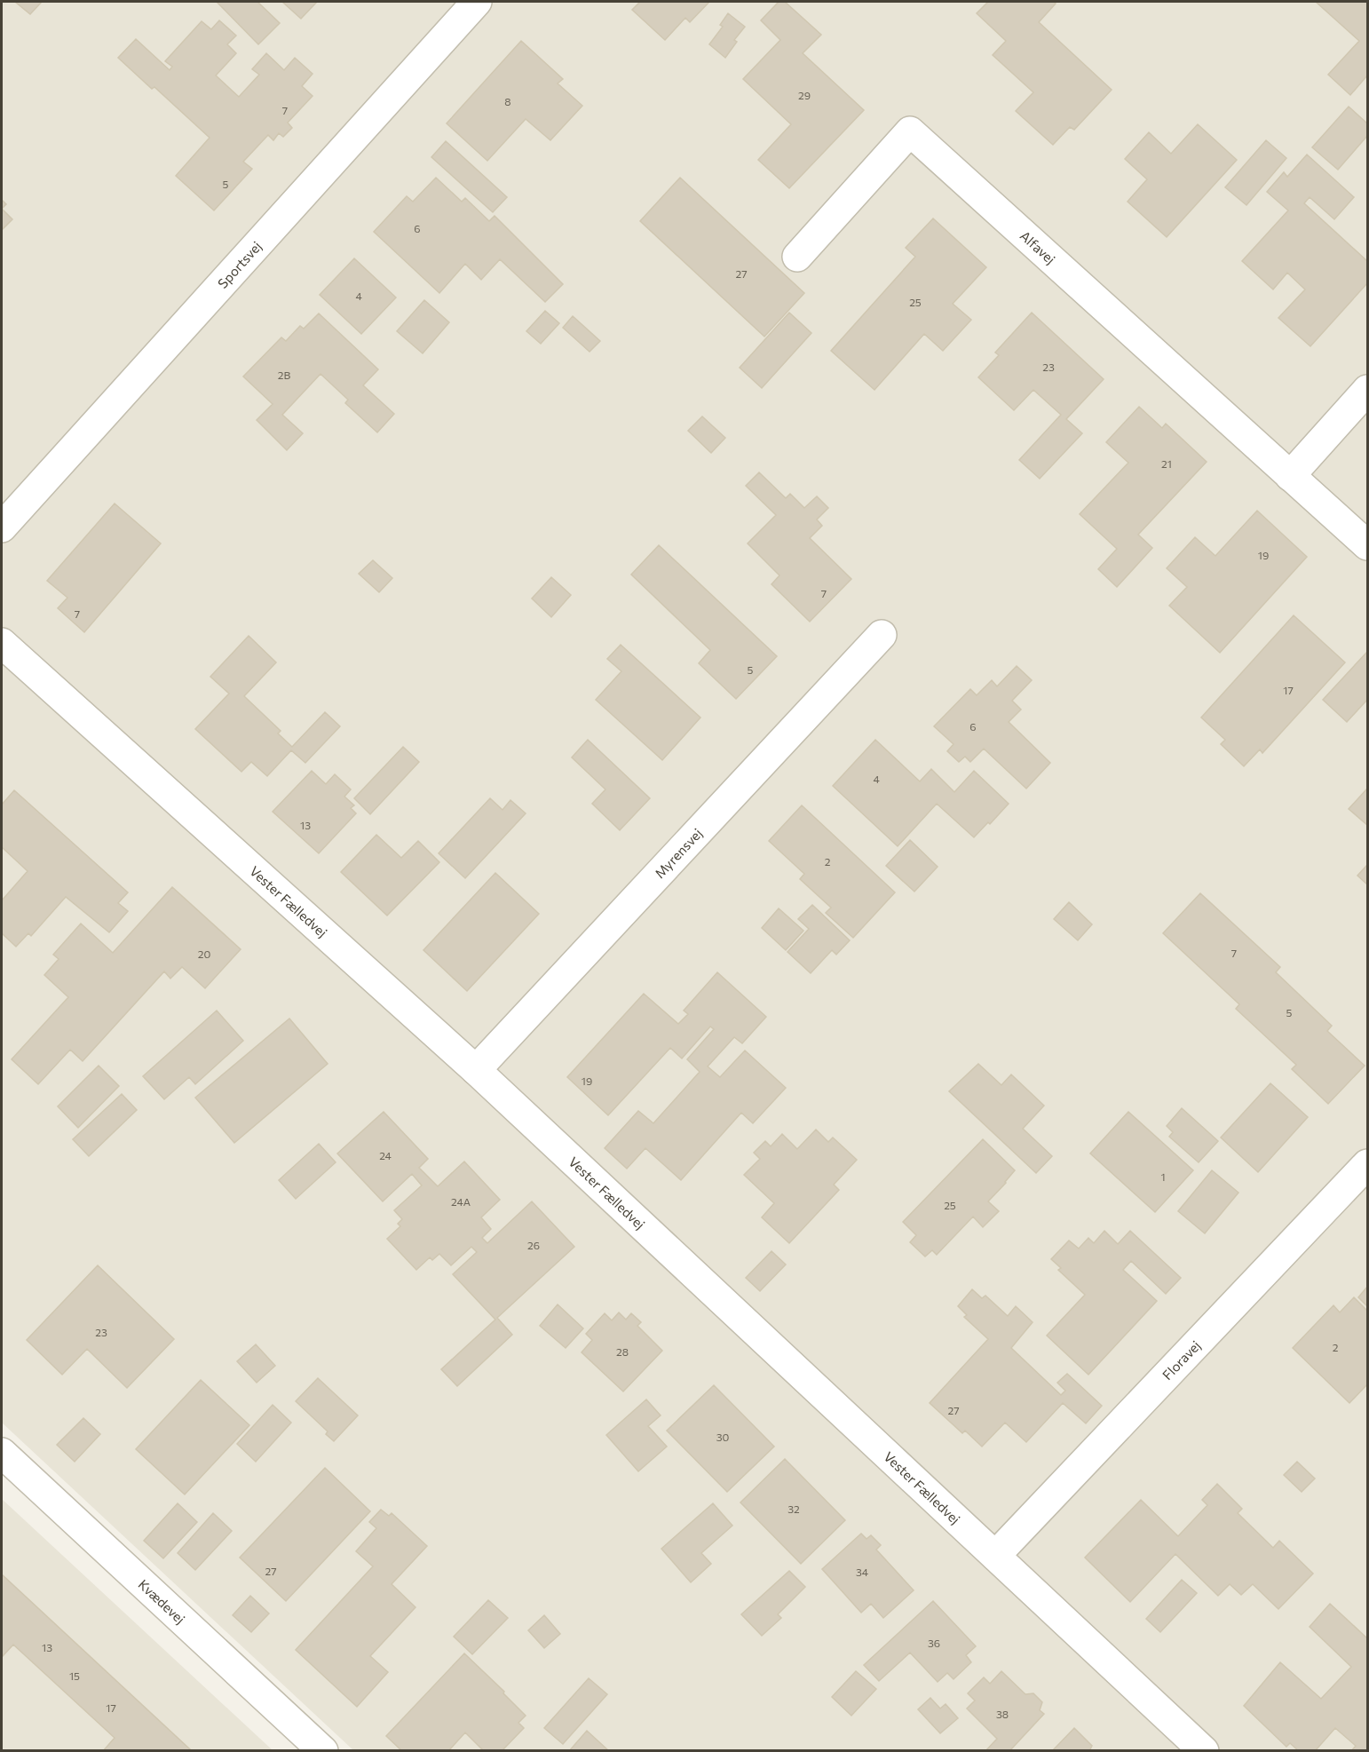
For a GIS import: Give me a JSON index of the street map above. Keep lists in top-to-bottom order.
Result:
{
  "streets": {
    "street": [
      "Alfavej",
      "Sportsvej",
      "Myrensvej",
      "Vester Fælledvej",
      "Floravej",
      "Kvædevej"
    ]
  },
  "crossings": [
    ["Myrensvej", "Vester Fælledvej"],
    ["Vester Fælledvej", "Floravej"]
  ],
  "house_numbers": [
    "29",
    "8",
    "7",
    "5",
    "6",
    "27",
    "4",
    "25",
    "23",
    "2B",
    "21",
    "19",
    "7",
    "7",
    "5",
    "17",
    "6",
    "4",
    "13",
    "2",
    "7",
    "20",
    "5",
    "19",
    "24",
    "1",
    "24A",
    "25",
    "26",
    "23",
    "2",
    "28",
    "27",
    "30",
    "32",
    "27",
    "34",
    "36",
    "13",
    "15",
    "17",
    "38"
  ]
}
